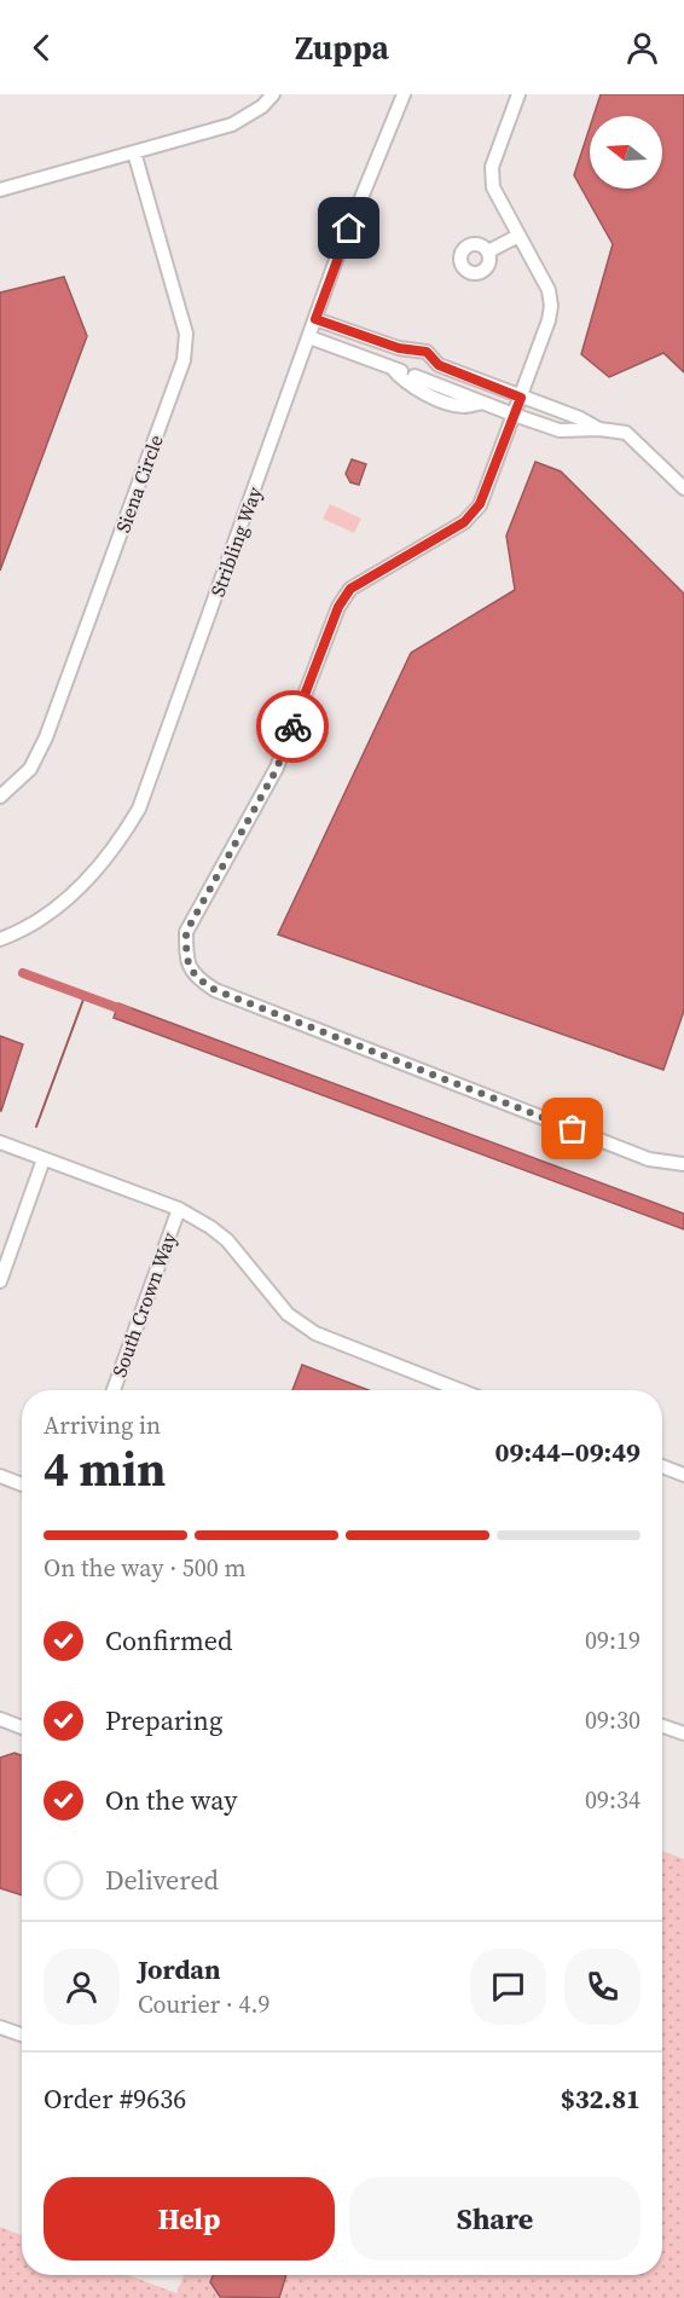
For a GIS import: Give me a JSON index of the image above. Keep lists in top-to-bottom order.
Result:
{
  "streets": {
    "street": ["Siena Circle", "Stribling Way", "South Crown Way"]
  },
  "north": "left",
  "page": {
    "header": "Zuppa",
    "heading": ["4 min", "Arriving in", "09:44–09:49"],
    "panel": [
      "Jordan",
      "Courier · 4.9",
      "Order #9636",
      "$32.81"
    ],
    "bar": "On the way · 500 m",
    "list": [
      ["Confirmed", "09:19"],
      ["Preparing", "09:30"],
      ["On the way", "09:34"],
      "Delivered"
    ],
    "buttons": ["Help", "Share"]
  }
}
